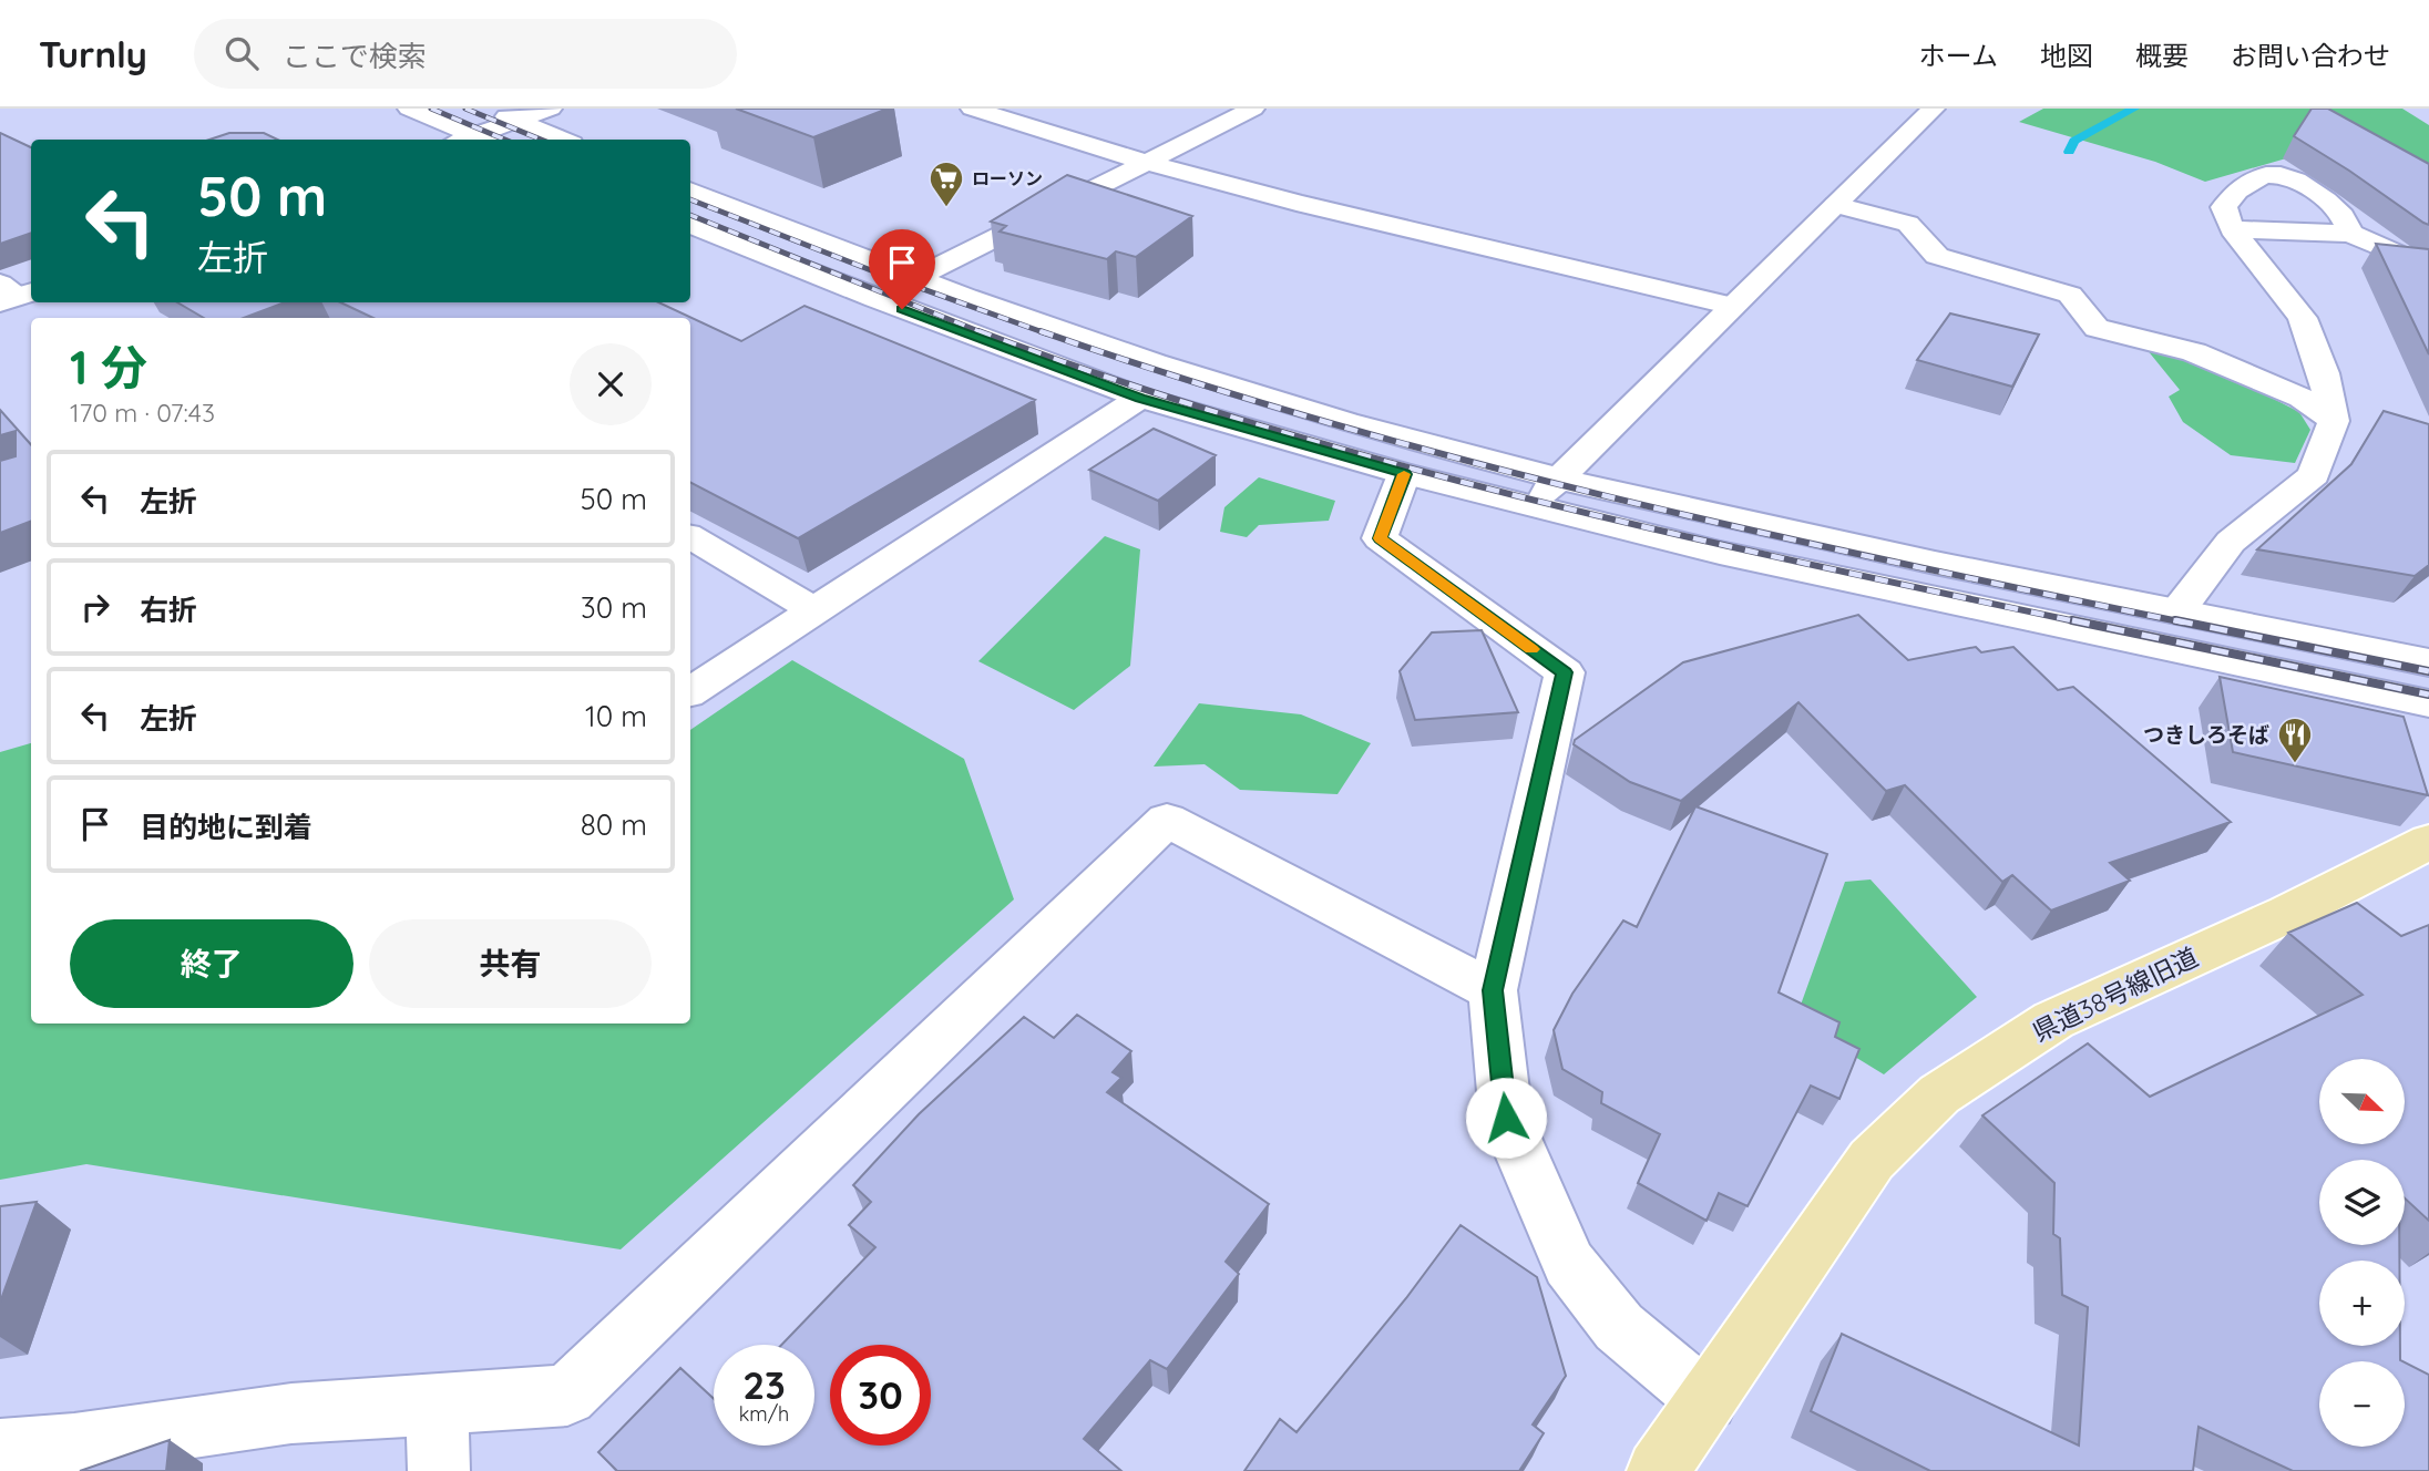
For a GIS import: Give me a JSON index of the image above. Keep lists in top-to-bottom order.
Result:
{
  "streets": {
    "main road": ["県道38号線旧道"]
  },
  "places": {
    "supermarket": ["ローソン"],
    "restaurant": ["つきしろそば"]
  },
  "north": "bottom right",
  "page": {
    "header": "Turnly",
    "search": "ここで検索",
    "nav": [
      "ホーム",
      "地図",
      "概要",
      "お問い合わせ"
    ],
    "turn": ["50 m", "左折"],
    "heading": ["1 分", "170 m · 07:43"],
    "list": [
      {
        "name": "左折",
        "value": "50 m"
      },
      {
        "name": "右折",
        "value": "30 m"
      },
      {
        "name": "左折",
        "value": "10 m"
      },
      {
        "name": "目的地に到着",
        "value": "80 m"
      }
    ],
    "buttons": ["終了", "共有"],
    "map_buttons": ["+", "−"],
    "speed": "23 km/h",
    "limit": "30"
  }
}
